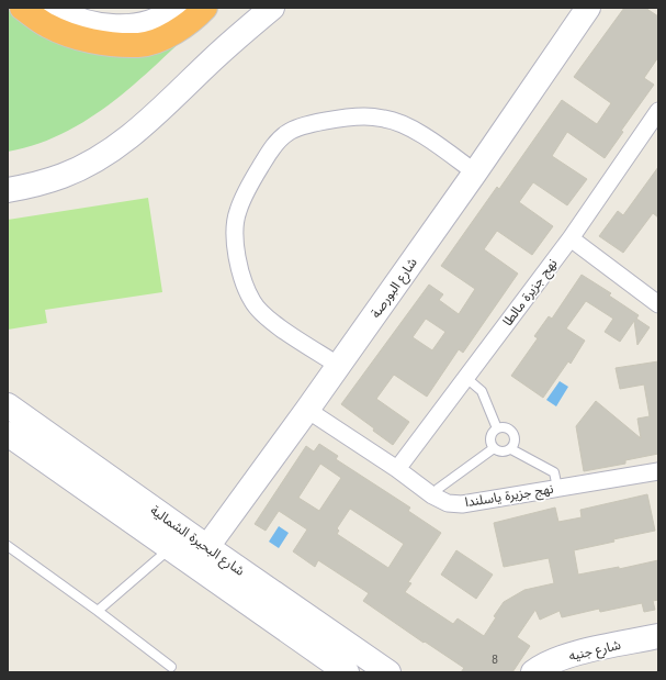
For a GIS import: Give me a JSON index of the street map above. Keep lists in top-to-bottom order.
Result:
{
  "streets": {
    "main road": ["شارع البورصة", "شارع البحيرة الشمالية", "شارع جنيه"],
    "street": ["نهج جزيرة مالطا", "نهج جزيرة ياسلندا"]
  },
  "crossings": [
    ["شارع البورصة", "نهج جزيرة ياسلندا"],
    ["شارع البورصة", "شارع البحيرة الشمالية"],
    ["نهج جزيرة مالطا", "نهج جزيرة ياسلندا"]
  ],
  "house_numbers": ["8"]
}
